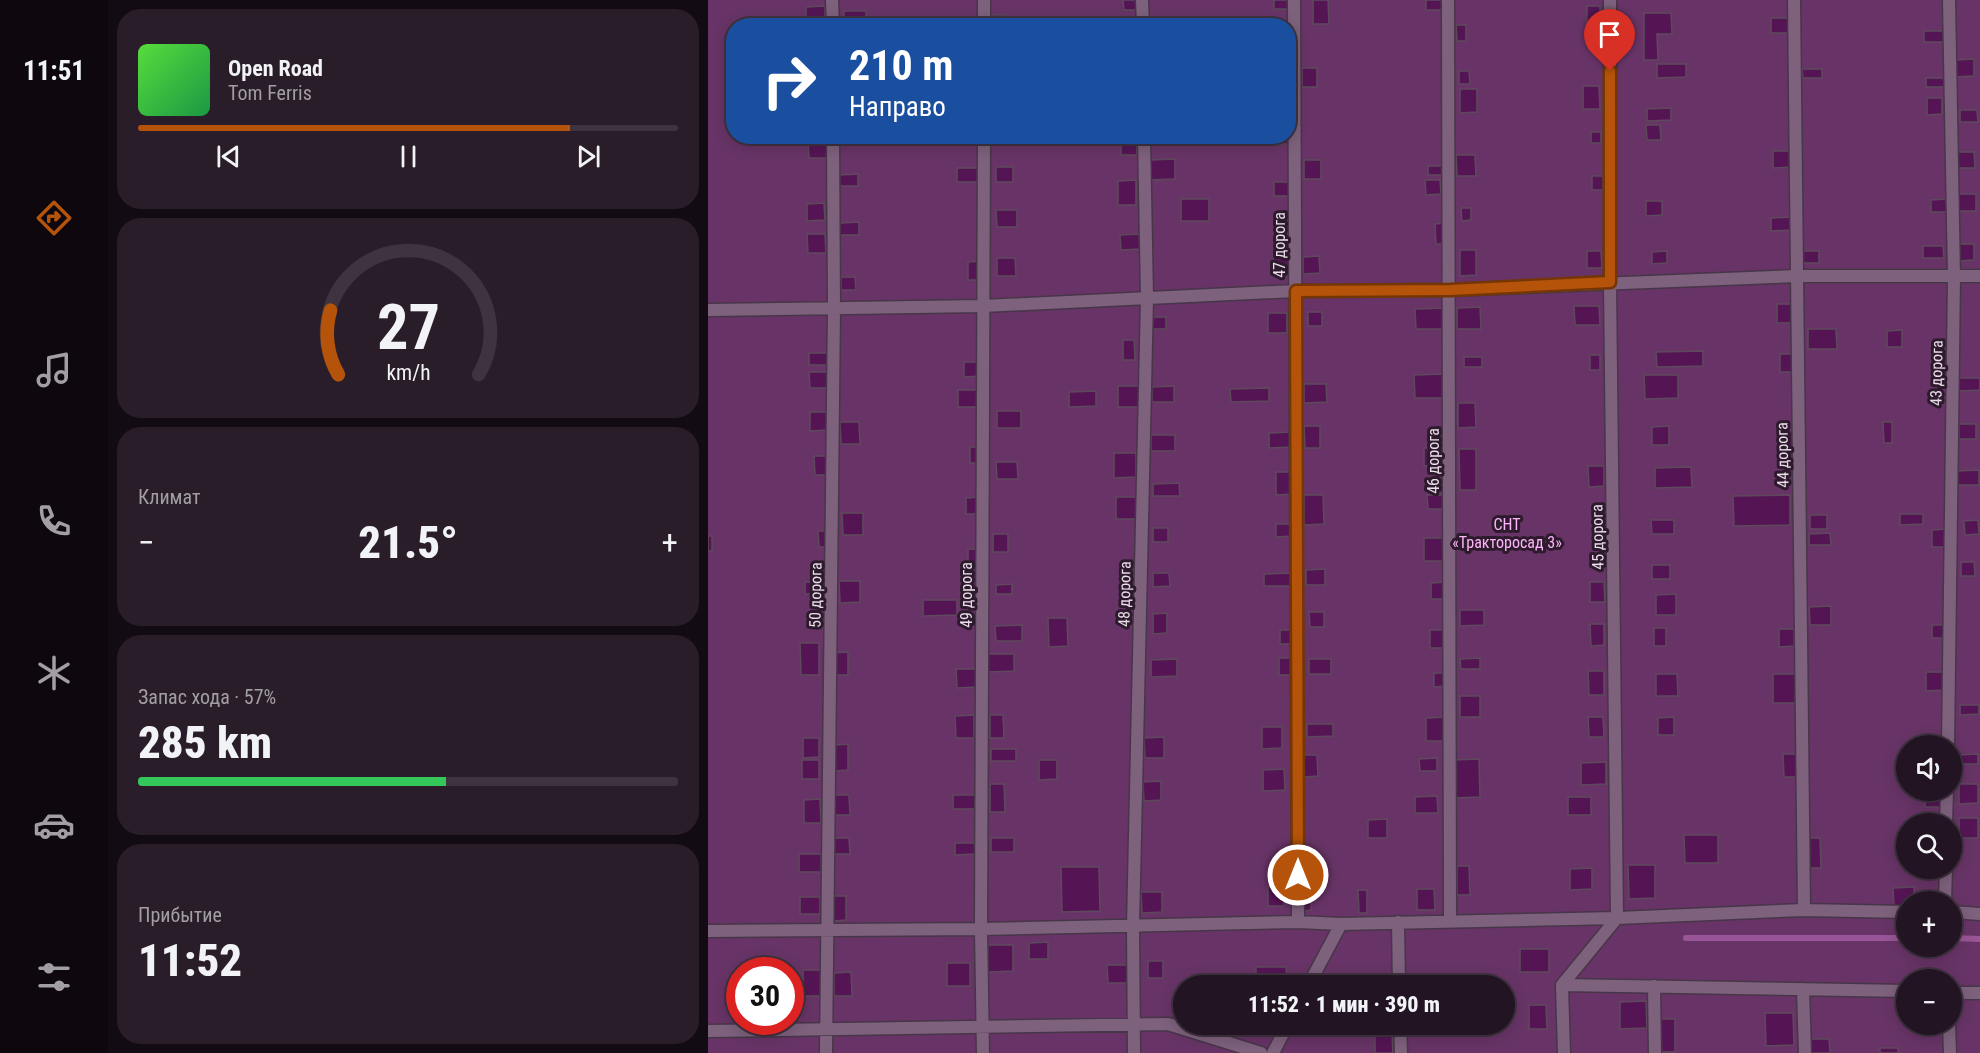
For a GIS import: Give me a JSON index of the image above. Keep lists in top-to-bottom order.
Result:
{
  "streets": {
    "street": [
      "47 дорога",
      "43 дорога",
      "44 дорога",
      "46 дорога",
      "45 дорога",
      "48 дорога",
      "50 дорога",
      "49 дорога"
    ]
  },
  "parks": ["СНТ «Тракторосад 3»"],
  "page": {
    "tabs": "11:51",
    "turn": ["210 m", "Направо"],
    "song": ["Open Road", "Tom Ferris"],
    "tile": [
      "Климат",
      ["Запас хода · 57%", "285 km"],
      ["Прибытие", "11:52"]
    ],
    "heat": ["−", "21.5°", "+"],
    "map_buttons": ["+", "−"],
    "limit": "30",
    "trip": "11:52 · 1 мин · 390 m",
    "gauge": ["27", "km/h"]
  }
}
